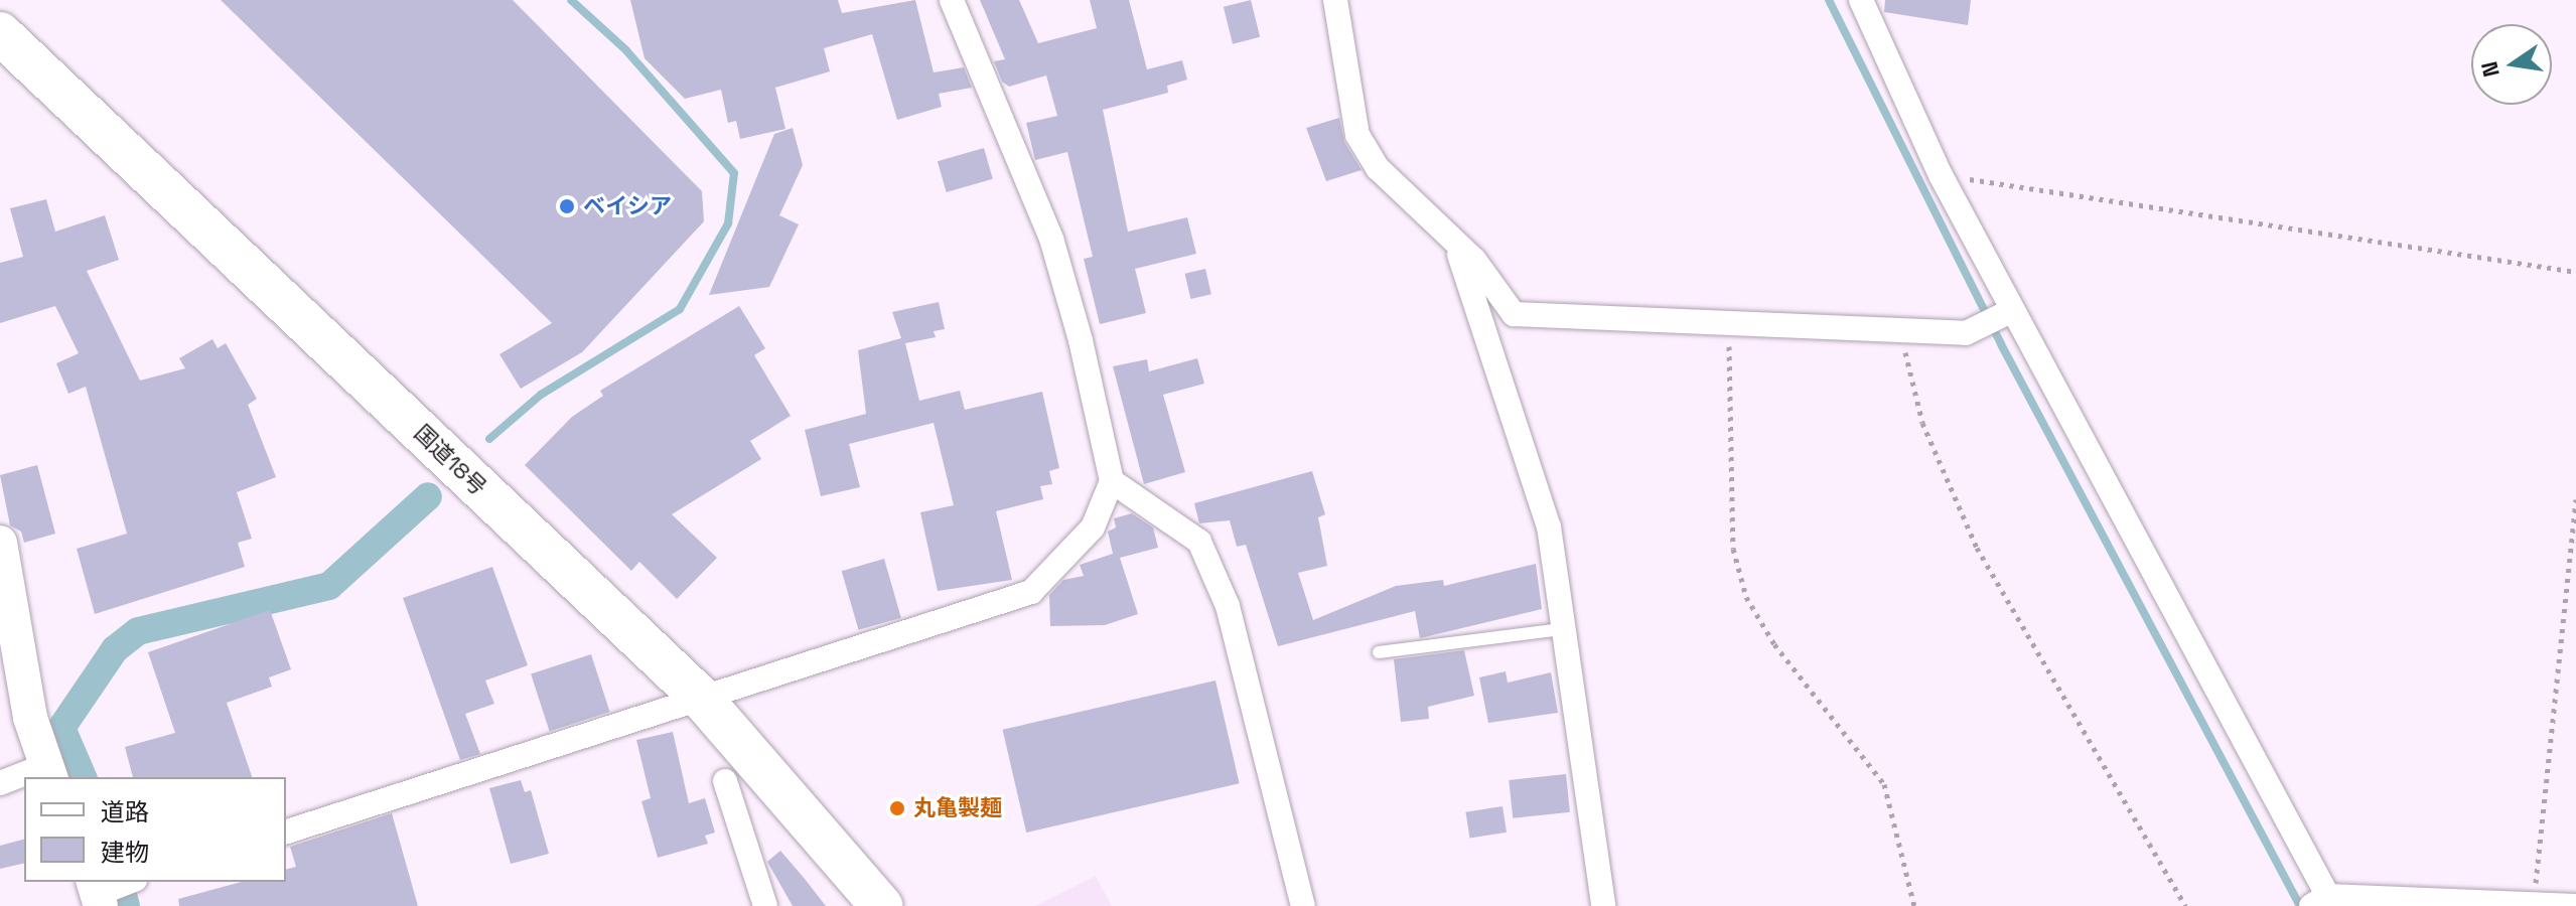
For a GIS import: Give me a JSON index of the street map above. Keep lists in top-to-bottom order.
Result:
{
  "streets": {
    "highway": ["国道18号"]
  },
  "places": ["ベイシア", "丸亀製麺"],
  "legend": ["道路", "建物"],
  "north": "left"
}
